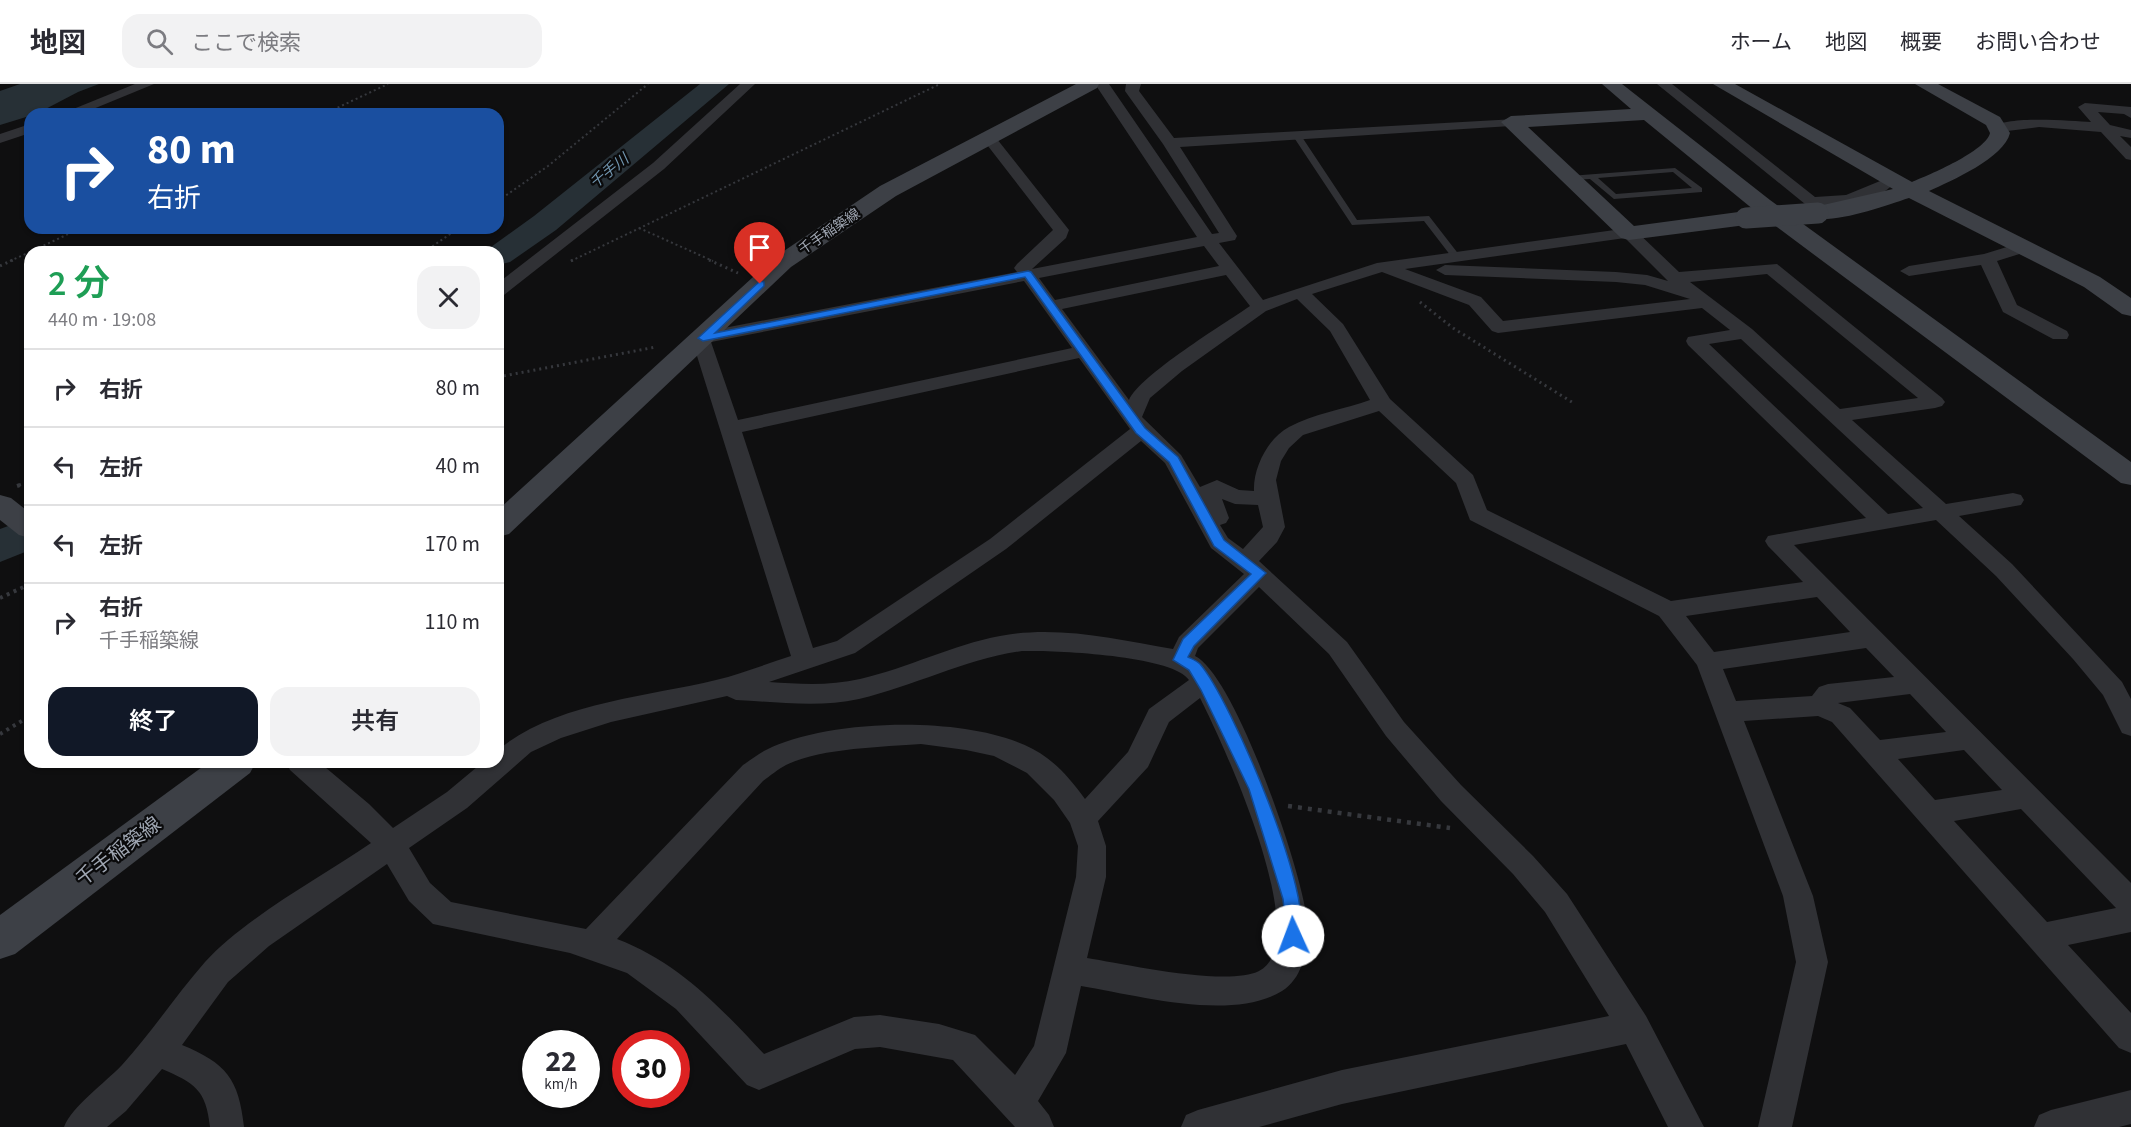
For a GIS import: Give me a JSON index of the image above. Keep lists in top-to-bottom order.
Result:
{
  "streets": {
    "street": ["千手稲築線"]
  },
  "water": ["千手川"],
  "page": {
    "header": "地図",
    "search": "ここで検索",
    "nav": [
      "ホーム",
      "地図",
      "概要",
      "お問い合わせ"
    ],
    "turn": ["80 m", "右折"],
    "heading": ["2 分", "440 m · 19:08"],
    "list": [
      {
        "name": "右折",
        "value": "80 m"
      },
      {
        "name": "左折",
        "value": "40 m"
      },
      {
        "name": "左折",
        "value": "170 m"
      },
      {
        "name": "右折",
        "note": "千手稲築線",
        "value": "110 m"
      }
    ],
    "buttons": ["終了", "共有"],
    "speed": "22 km/h",
    "limit": "30"
  }
}
